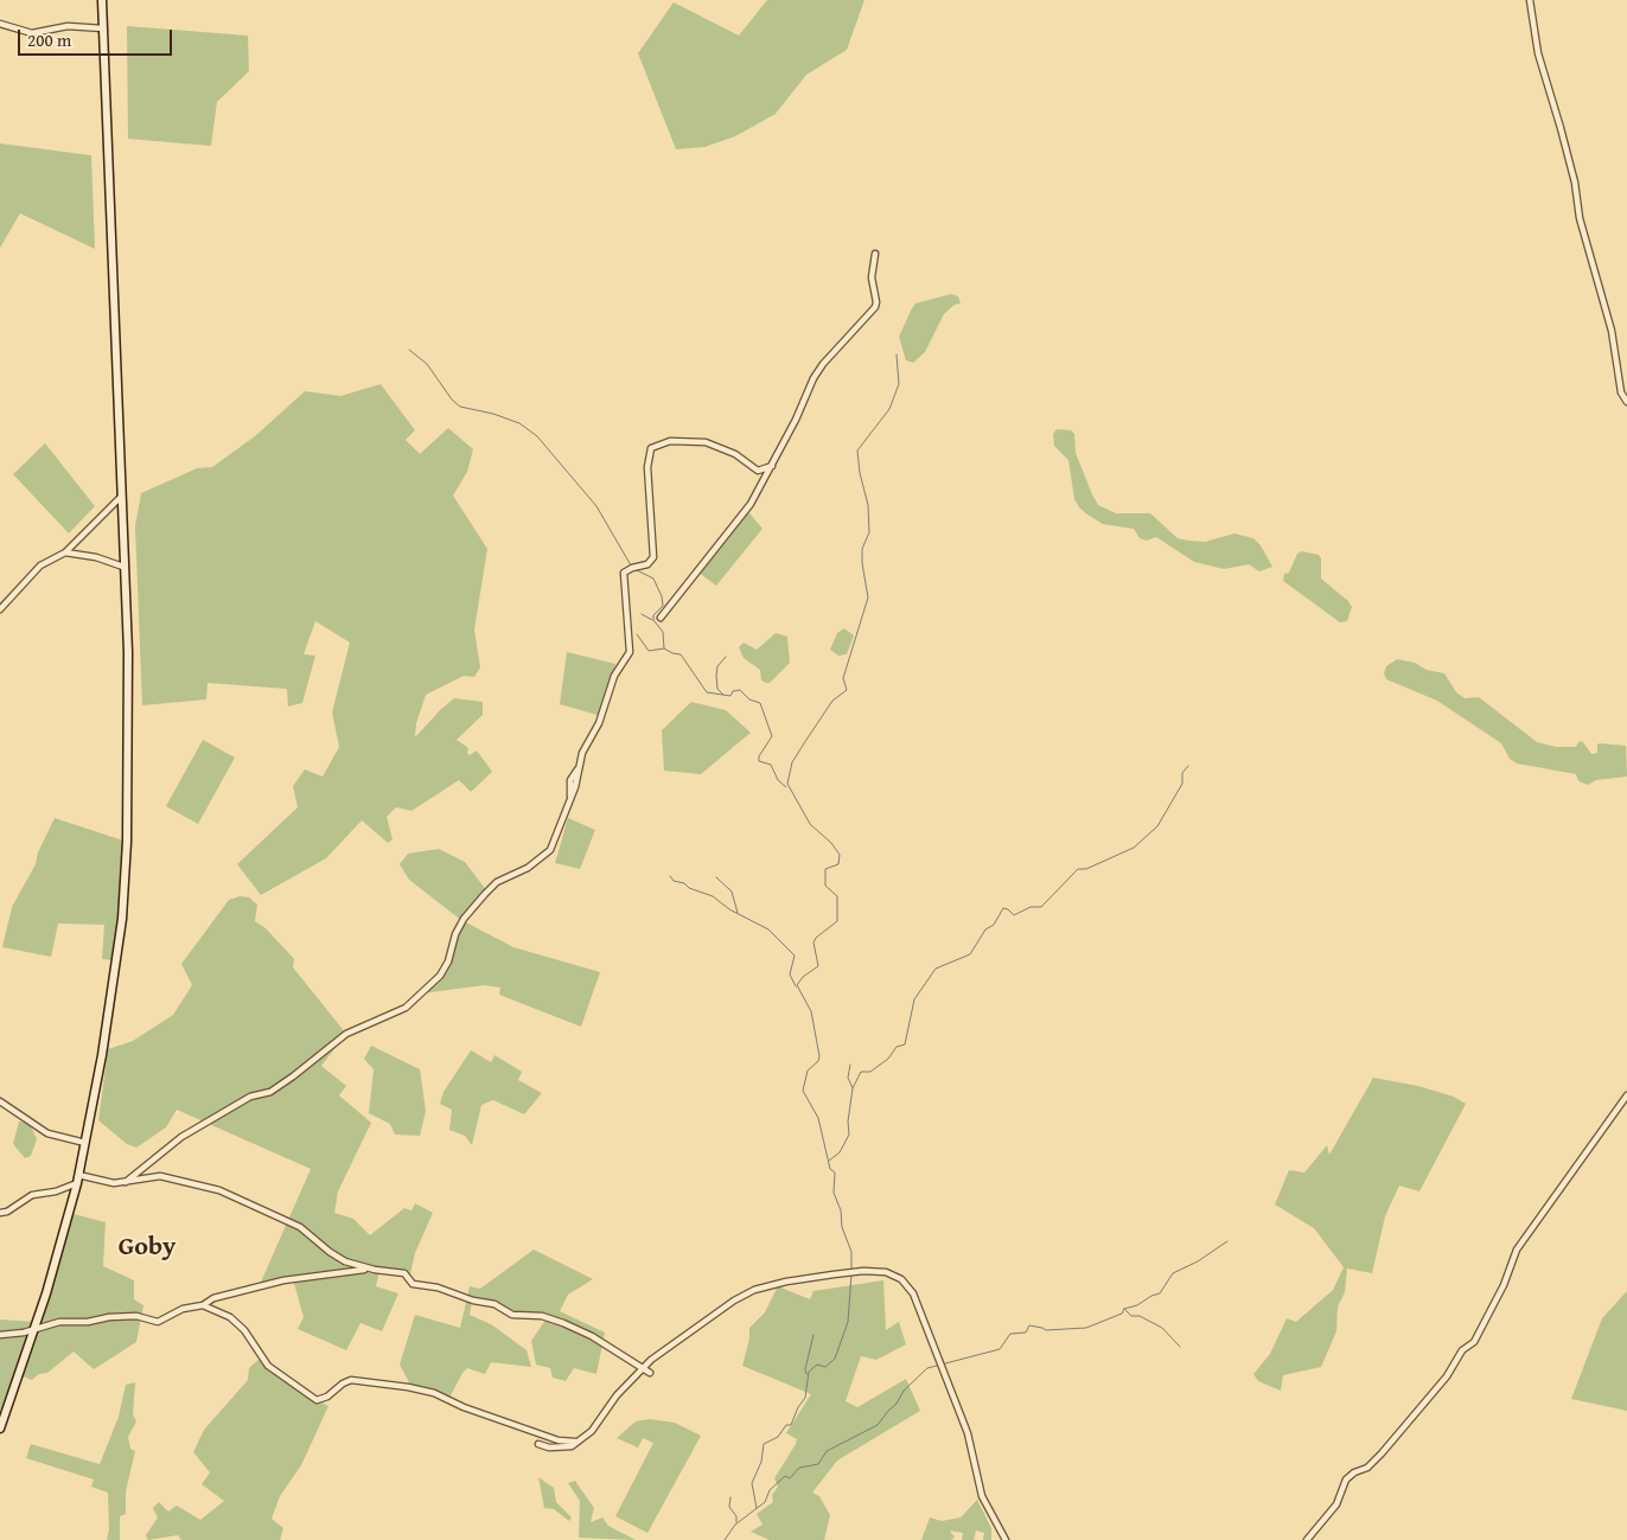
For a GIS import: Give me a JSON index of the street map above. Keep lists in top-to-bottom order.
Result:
{
  "districts": ["Goby"],
  "scale_bar": "200 m"
}
